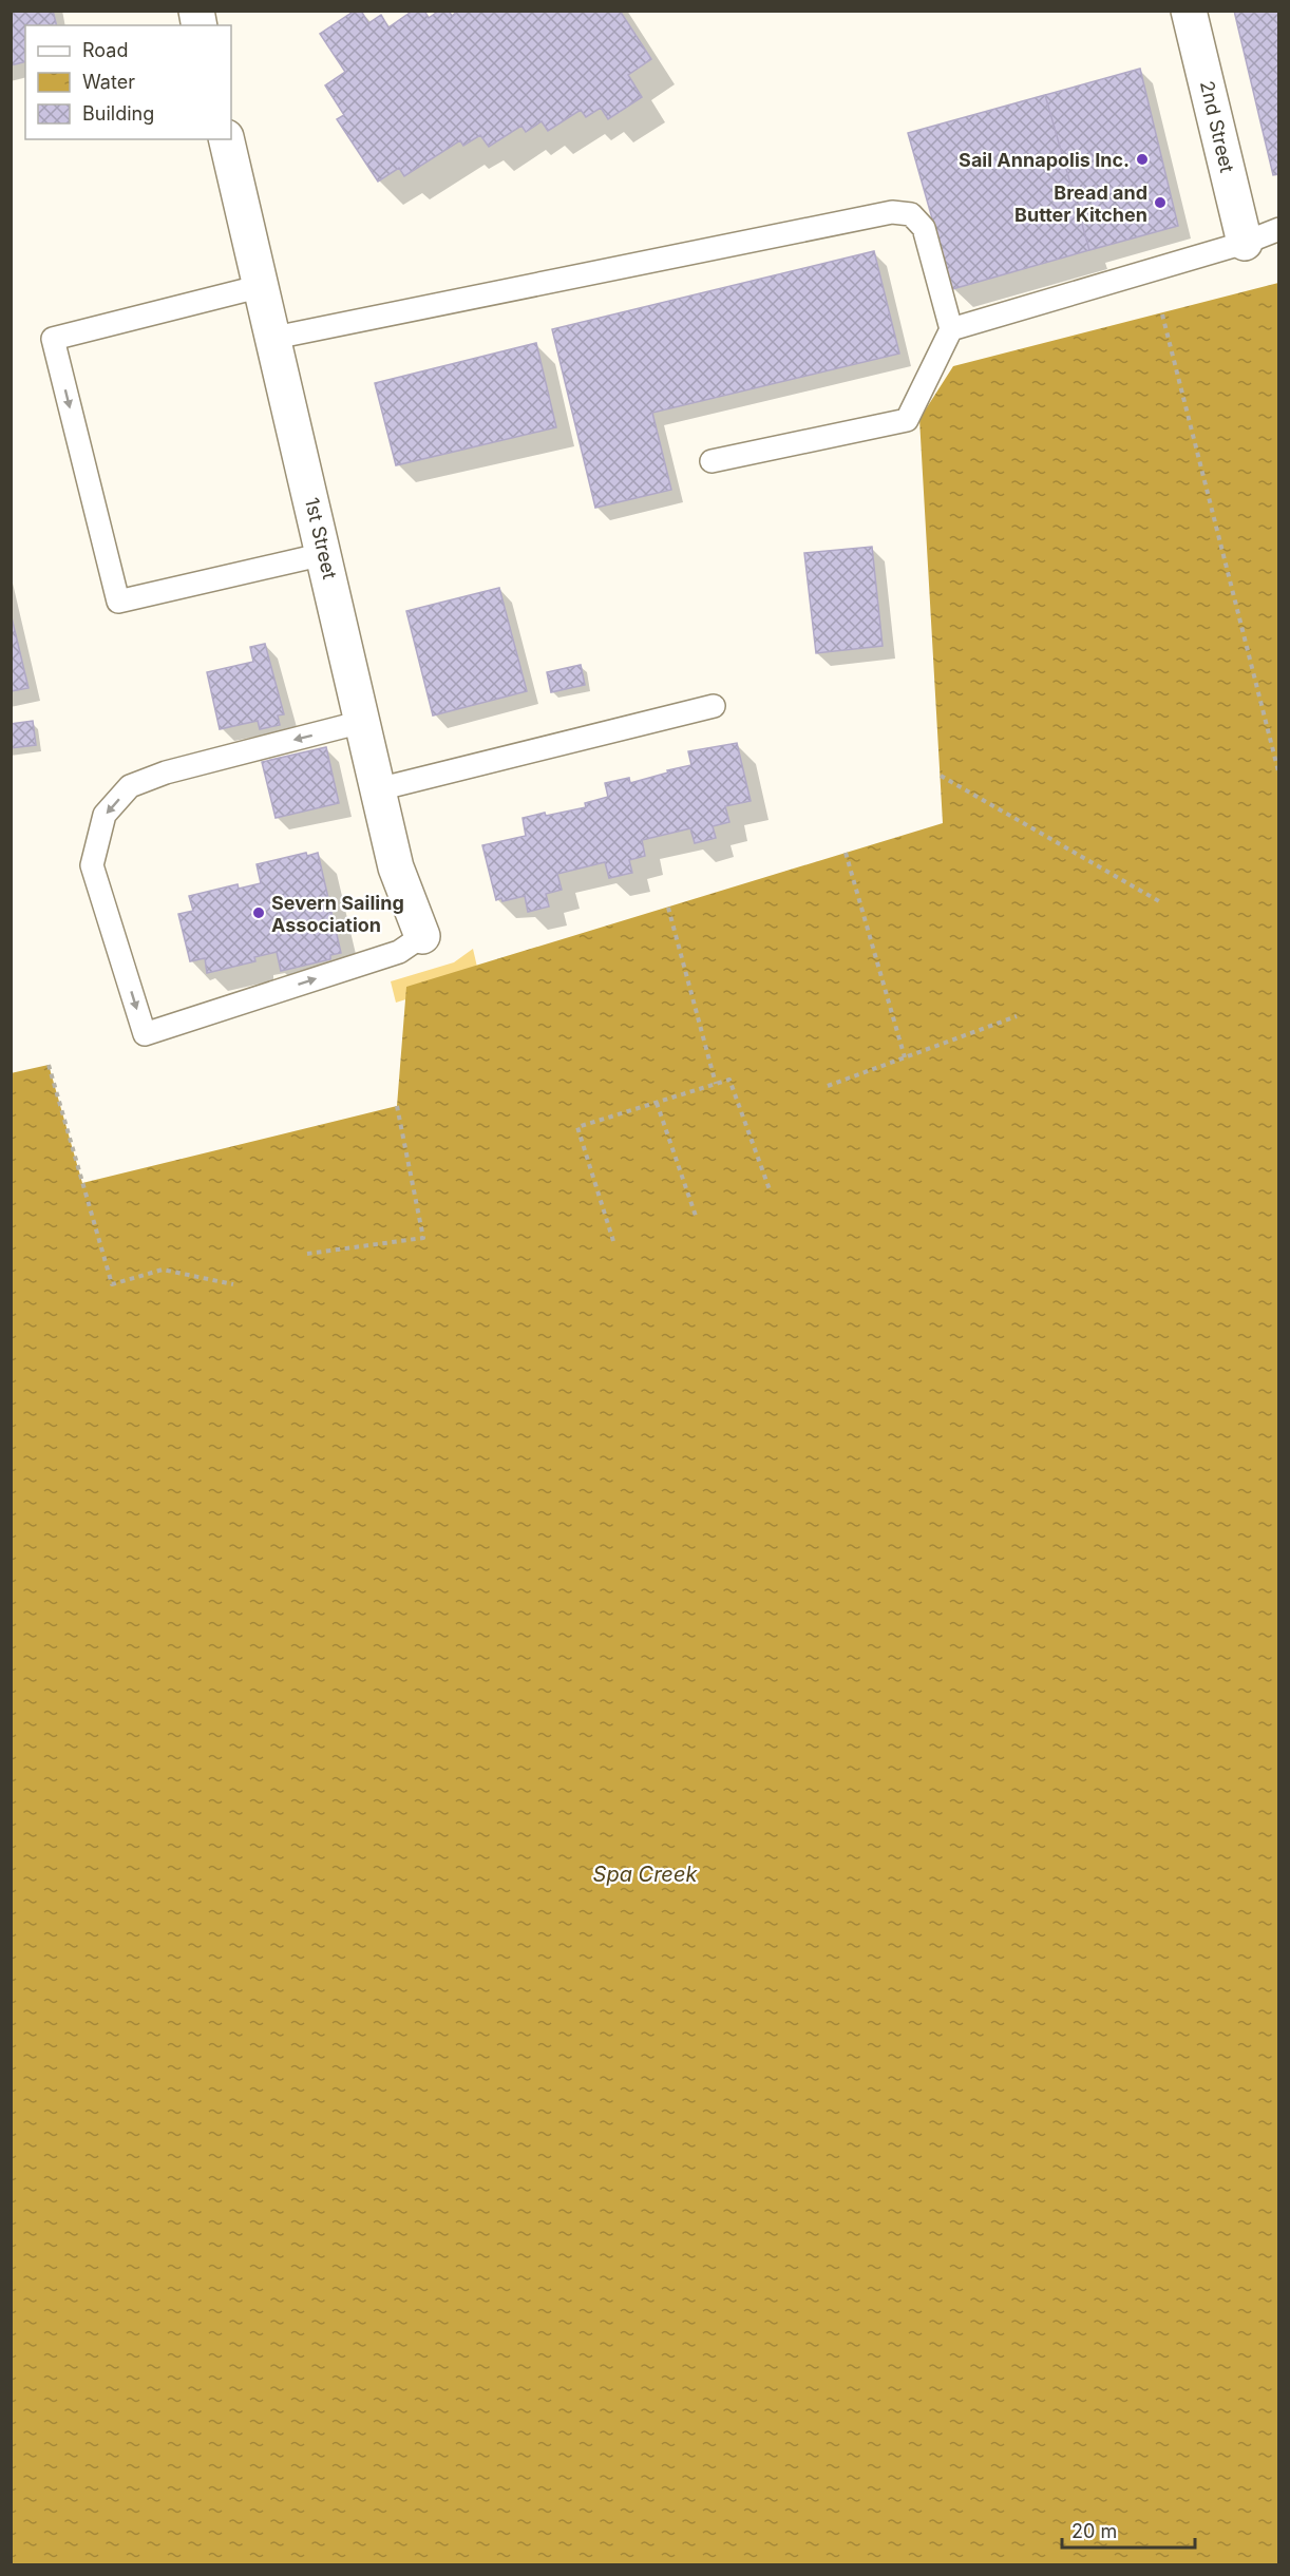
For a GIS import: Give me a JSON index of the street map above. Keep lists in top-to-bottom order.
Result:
{
  "streets": {
    "street": ["2nd Street", "1st Street"]
  },
  "water": ["Spa Creek"],
  "places": ["Sail Annapolis Inc.", "Bread and Butter Kitchen", "Severn Sailing Association"],
  "legend": ["Road", "Water", "Building"],
  "scale_bar": "20 m"
}
